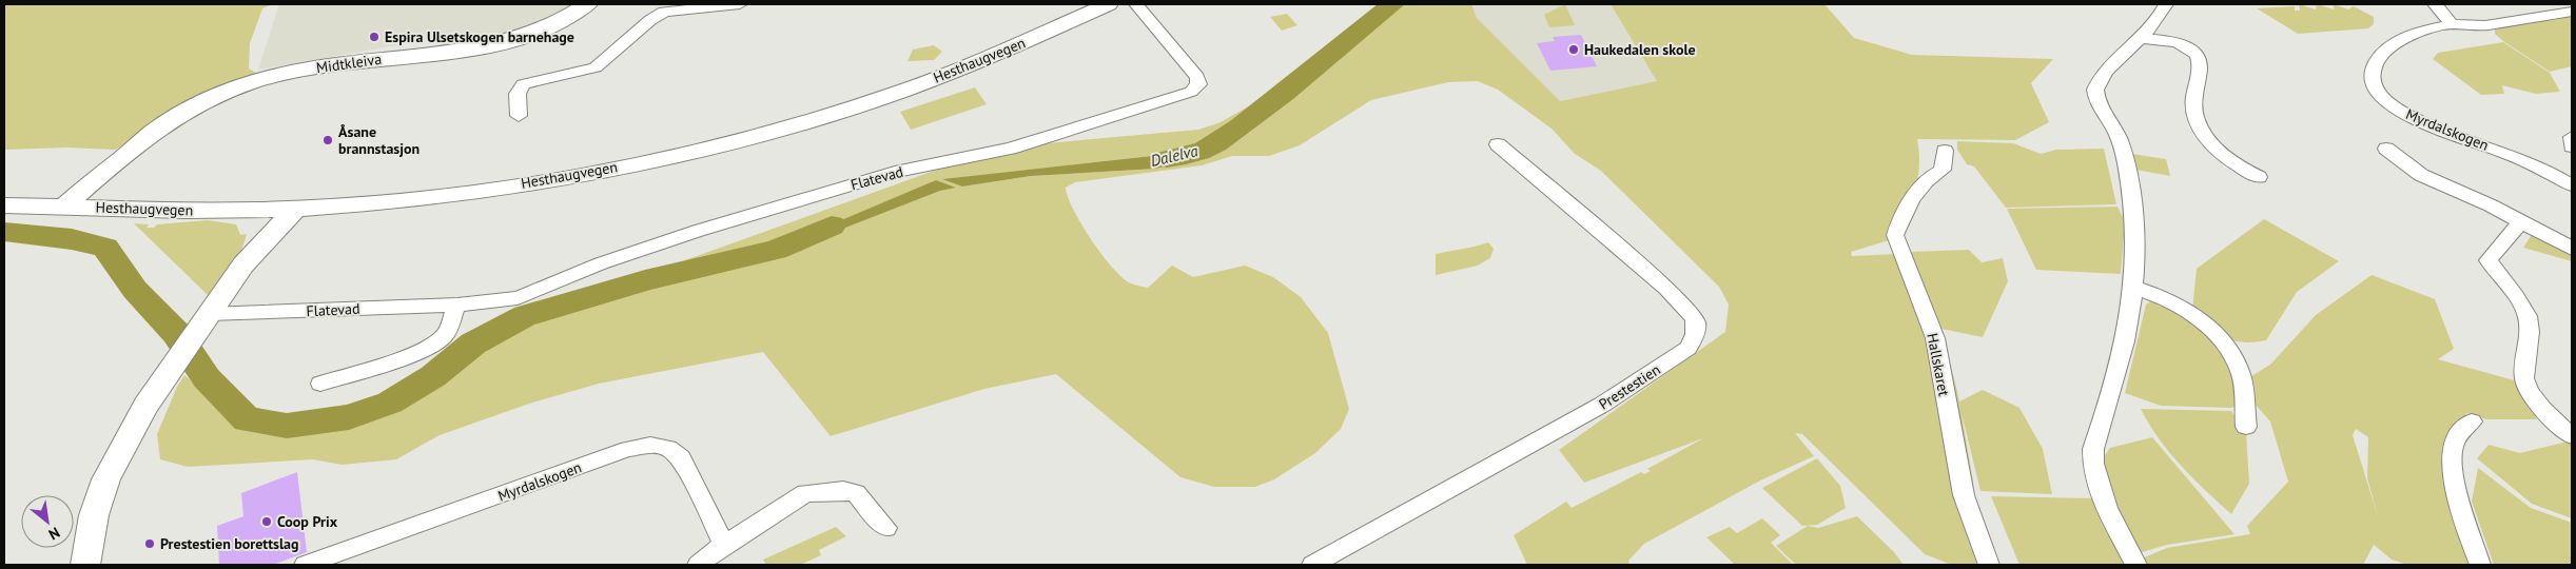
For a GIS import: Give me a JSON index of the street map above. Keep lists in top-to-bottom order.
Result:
{
  "streets": {
    "main road": ["Hesthaugvegen", "Midtkleiva"],
    "street": [
      "Myrdalskogen",
      "Flatevad",
      "Hallskaret",
      "Prestestien"
    ]
  },
  "crossings": [
    ["Hesthaugvegen", "Midtkleiva"]
  ],
  "water": ["Dalelva"],
  "places": [
    "Espira Ulsetskogen barnehage",
    "Haukedalen skole",
    "Åsane brannstasjon",
    "Coop Prix",
    "Prestestien borettslag"
  ],
  "north": "bottom right"
}
